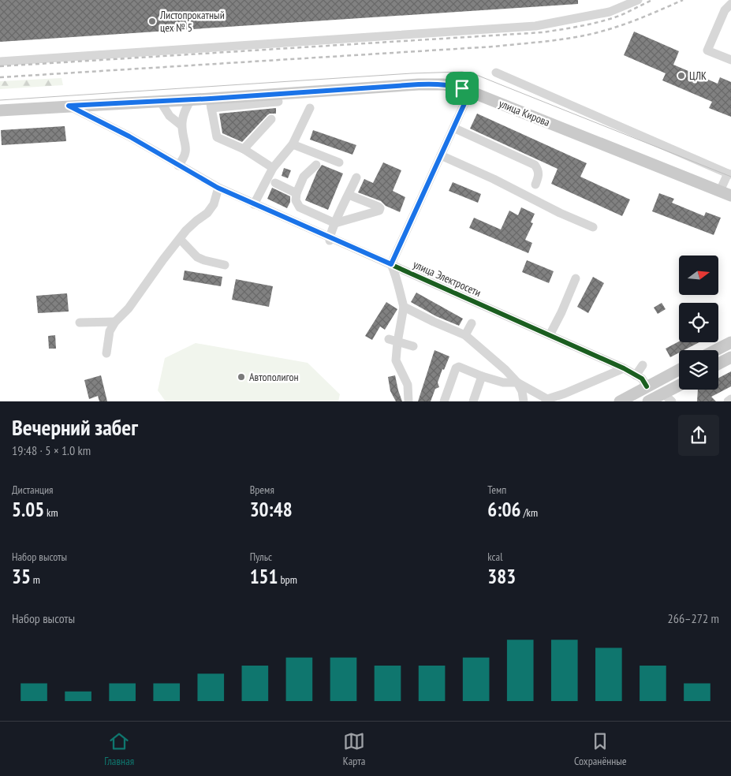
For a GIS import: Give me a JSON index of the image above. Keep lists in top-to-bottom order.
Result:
{
  "streets": {
    "main road": ["улица Кирова"],
    "street": ["улица Электросети"]
  },
  "crossings": [
    ["улица Кирова", "улица Электросети"]
  ],
  "places": ["Листопрокатный цех № 5", "ЦЛК", "Автополигон"],
  "north": "right",
  "page": {
    "heading": ["Вечерний забег", "19:48 · 5 × 1.0 km"],
    "stats": [
      ["Дистанция", "5.05 km"],
      ["Время", "30:48"],
      ["Темп", "6:06 /km"],
      ["Набор высоты", "35 m"],
      ["Пульс", "151 bpm"],
      ["kcal", "383"]
    ],
    "chart": ["Набор высоты", "266–272 m"],
    "tabs": ["Главная", "Карта", "Сохранённые"]
  }
}
